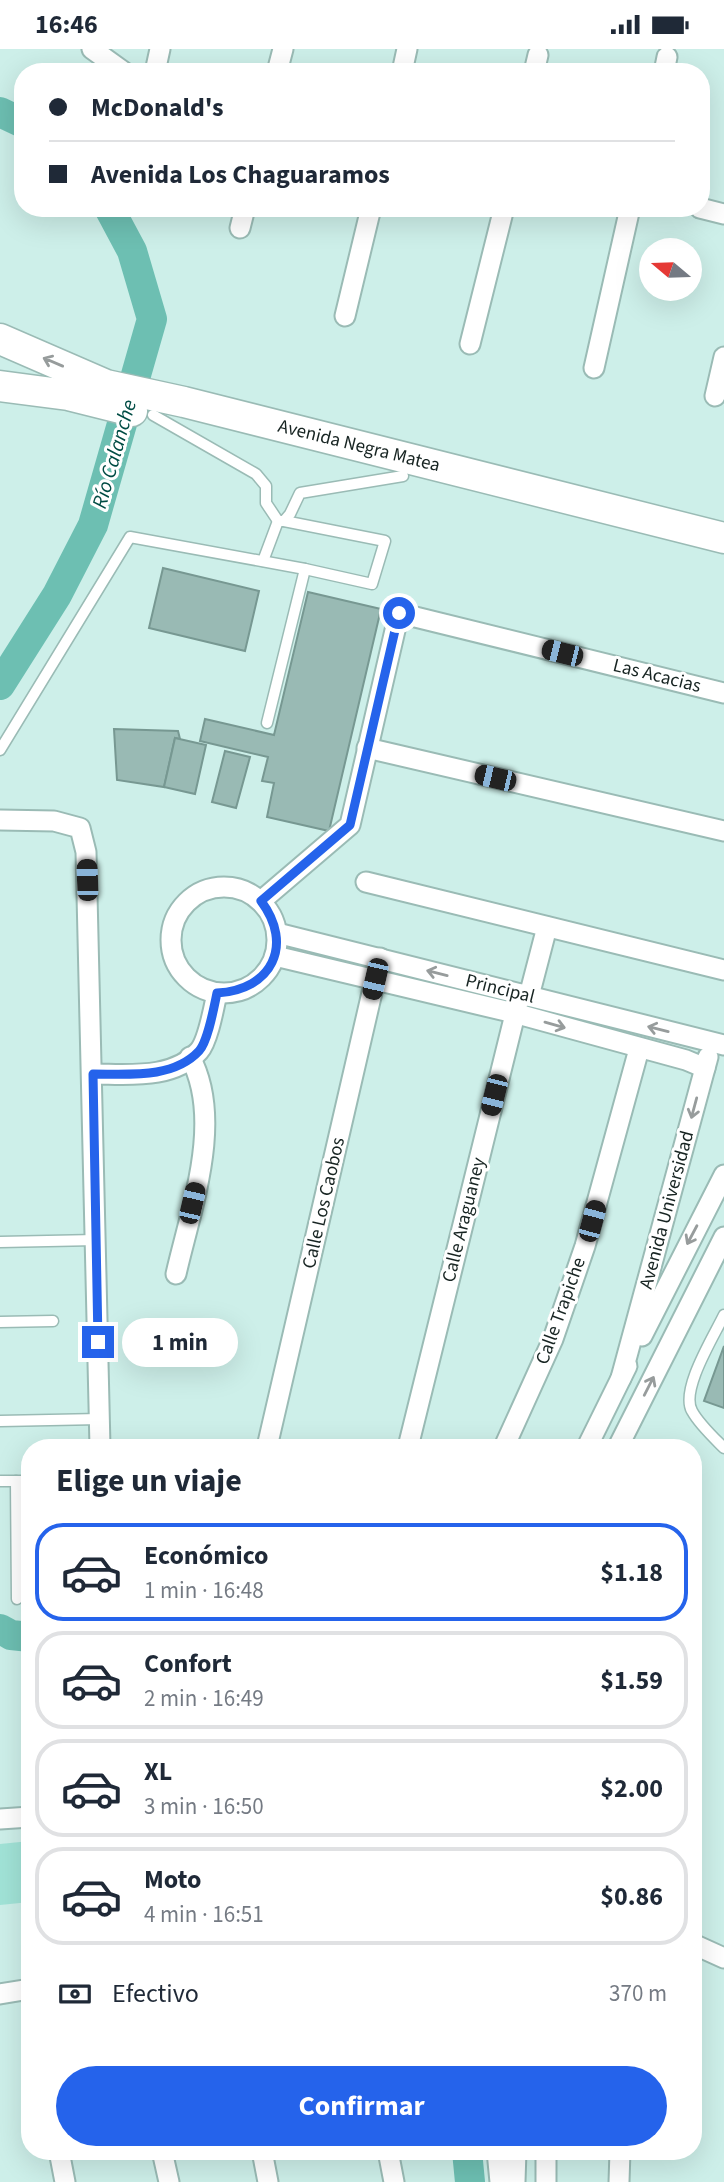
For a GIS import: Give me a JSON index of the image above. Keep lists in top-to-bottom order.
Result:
{
  "streets": {
    "main road": ["Avenida Negra Matea"],
    "street": [
      "Las Acacias",
      "Principal",
      "Calle Los Caobos",
      "Avenida Universidad",
      "Calle Araguaney",
      "Calle Trapiche"
    ]
  },
  "crossings": [
    ["Las Acacias", "Principal"],
    ["Principal", "Calle Los Caobos"],
    ["Principal", "Avenida Universidad"],
    ["Principal", "Calle Araguaney"],
    ["Principal", "Calle Trapiche"]
  ],
  "water": ["Río Calanche"],
  "north": "left",
  "page": {
    "status": "16:46",
    "banner": ["McDonald's", "Avenida Los Chaguaramos"],
    "bubble": "1 min",
    "heading": "Elige un viaje",
    "list": [
      {
        "name": "Económico",
        "note": "1 min · 16:48",
        "value": "$1.18"
      },
      {
        "name": "Confort",
        "note": "2 min · 16:49",
        "value": "$1.59"
      },
      {
        "name": "XL",
        "note": "3 min · 16:50",
        "value": "$2.00"
      },
      {
        "name": "Moto",
        "note": "4 min · 16:51",
        "value": "$0.86"
      }
    ],
    "pay": ["Efectivo", "370 m"],
    "buttons": "Confirmar"
  }
}
